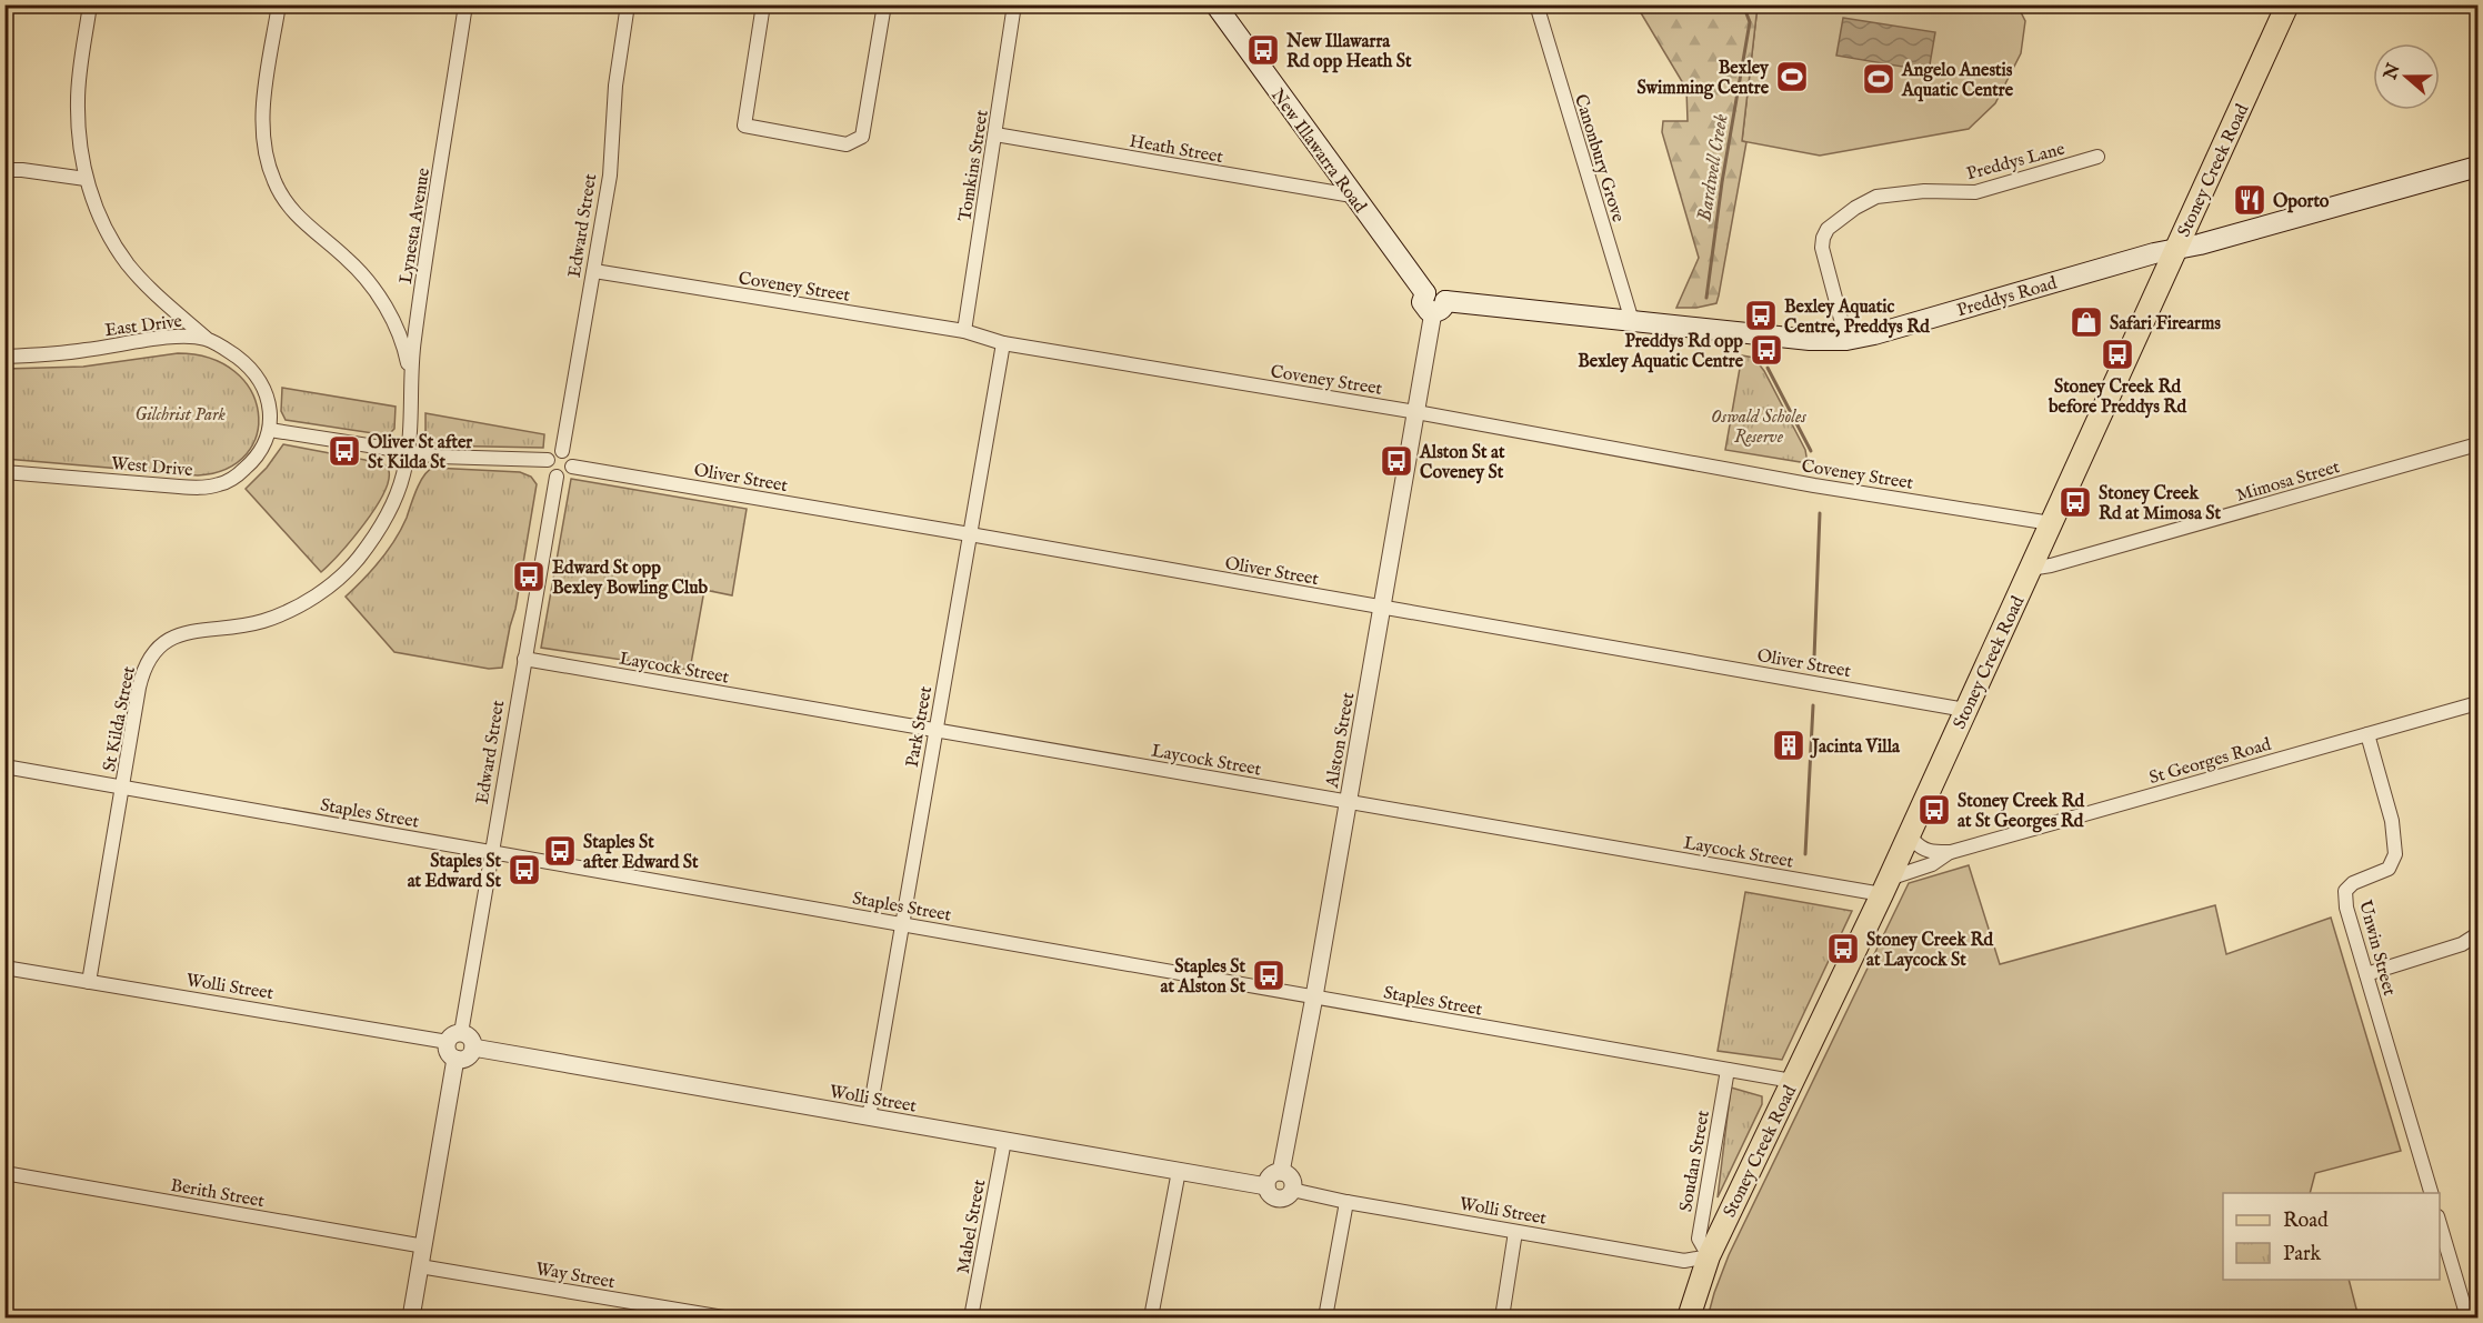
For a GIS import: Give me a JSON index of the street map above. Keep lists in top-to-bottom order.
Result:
{
  "streets": {
    "main road": ["New Illawarra Road", "Stoney Creek Road", "Preddys Road"],
    "street": [
      "Heath Street",
      "Canonbury Grove",
      "Preddys Lane",
      "Tomkins Street",
      "Lynesta Avenue",
      "Edward Street",
      "Coveney Street",
      "East Drive",
      "West Drive",
      "Oliver Street",
      "Mimosa Street",
      "Laycock Street",
      "St Kilda Street",
      "Park Street",
      "Alston Street",
      "St Georges Road",
      "Staples Street",
      "Unwin Street",
      "Wolli Street",
      "Soudan Street",
      "Berith Street",
      "Mabel Street",
      "Way Street"
    ]
  },
  "crossings": [
    ["Heath Street", "New Illawarra Road"],
    ["Heath Street", "Tomkins Street"],
    ["New Illawarra Road", "Preddys Road"],
    ["Canonbury Grove", "Preddys Road"],
    ["Preddys Lane", "Preddys Road"],
    ["Tomkins Street", "Coveney Street"],
    ["Stoney Creek Road", "Coveney Street"],
    ["Stoney Creek Road", "Preddys Road"],
    ["Stoney Creek Road", "Oliver Street"],
    ["Stoney Creek Road", "Mimosa Street"],
    ["Stoney Creek Road", "Laycock Street"],
    ["Stoney Creek Road", "St Georges Road"],
    ["Stoney Creek Road", "Staples Street"],
    ["Stoney Creek Road", "Wolli Street"],
    ["Stoney Creek Road", "Soudan Street"],
    ["Lynesta Avenue", "St Kilda Street"],
    ["Edward Street", "Coveney Street"],
    ["Edward Street", "Oliver Street"],
    ["Edward Street", "Laycock Street"],
    ["Edward Street", "Staples Street"],
    ["Edward Street", "Wolli Street"],
    ["Coveney Street", "Park Street"],
    ["Coveney Street", "Alston Street"],
    ["Preddys Road", "Alston Street"],
    ["East Drive", "West Drive"],
    ["Oliver Street", "Park Street"],
    ["Oliver Street", "Alston Street"],
    ["Laycock Street", "Park Street"],
    ["Laycock Street", "Alston Street"],
    ["Laycock Street", "St Georges Road"],
    ["St Kilda Street", "Staples Street"],
    ["St Kilda Street", "Wolli Street"],
    ["Park Street", "Staples Street"],
    ["Park Street", "Wolli Street"],
    ["Alston Street", "Staples Street"],
    ["Alston Street", "Wolli Street"],
    ["St Georges Road", "Unwin Street"],
    ["Staples Street", "Soudan Street"],
    ["Wolli Street", "Soudan Street"],
    ["Wolli Street", "Mabel Street"]
  ],
  "water": ["Bardwell Creek"],
  "parks": ["Gilchrist Park", "Oswald Scholes Reserve"],
  "places": {
    "bus stop": [
      "New Illawarra Rd opp Heath St",
      "Bexley Aquatic Centre, Preddys Rd",
      "Preddys Rd opp Bexley Aquatic Centre",
      "Stoney Creek Rd before Preddys Rd",
      "Oliver St after St Kilda St",
      "Alston St at Coveney St",
      "Stoney Creek Rd at Mimosa St",
      "Edward St opp Bexley Bowling Club",
      "Stoney Creek Rd at St Georges Rd",
      "Staples St after Edward St",
      "Staples St at Edward St",
      "Stoney Creek Rd at Laycock St",
      "Staples St at Alston St"
    ],
    "sports": ["Bexley Swimming Centre", "Angelo Anestis Aquatic Centre"],
    "restaurant": ["Oporto"],
    "shop": ["Safari Firearms"],
    "building": ["Jacinta Villa"]
  },
  "legend": ["Road", "Park"],
  "north": "left"
}
